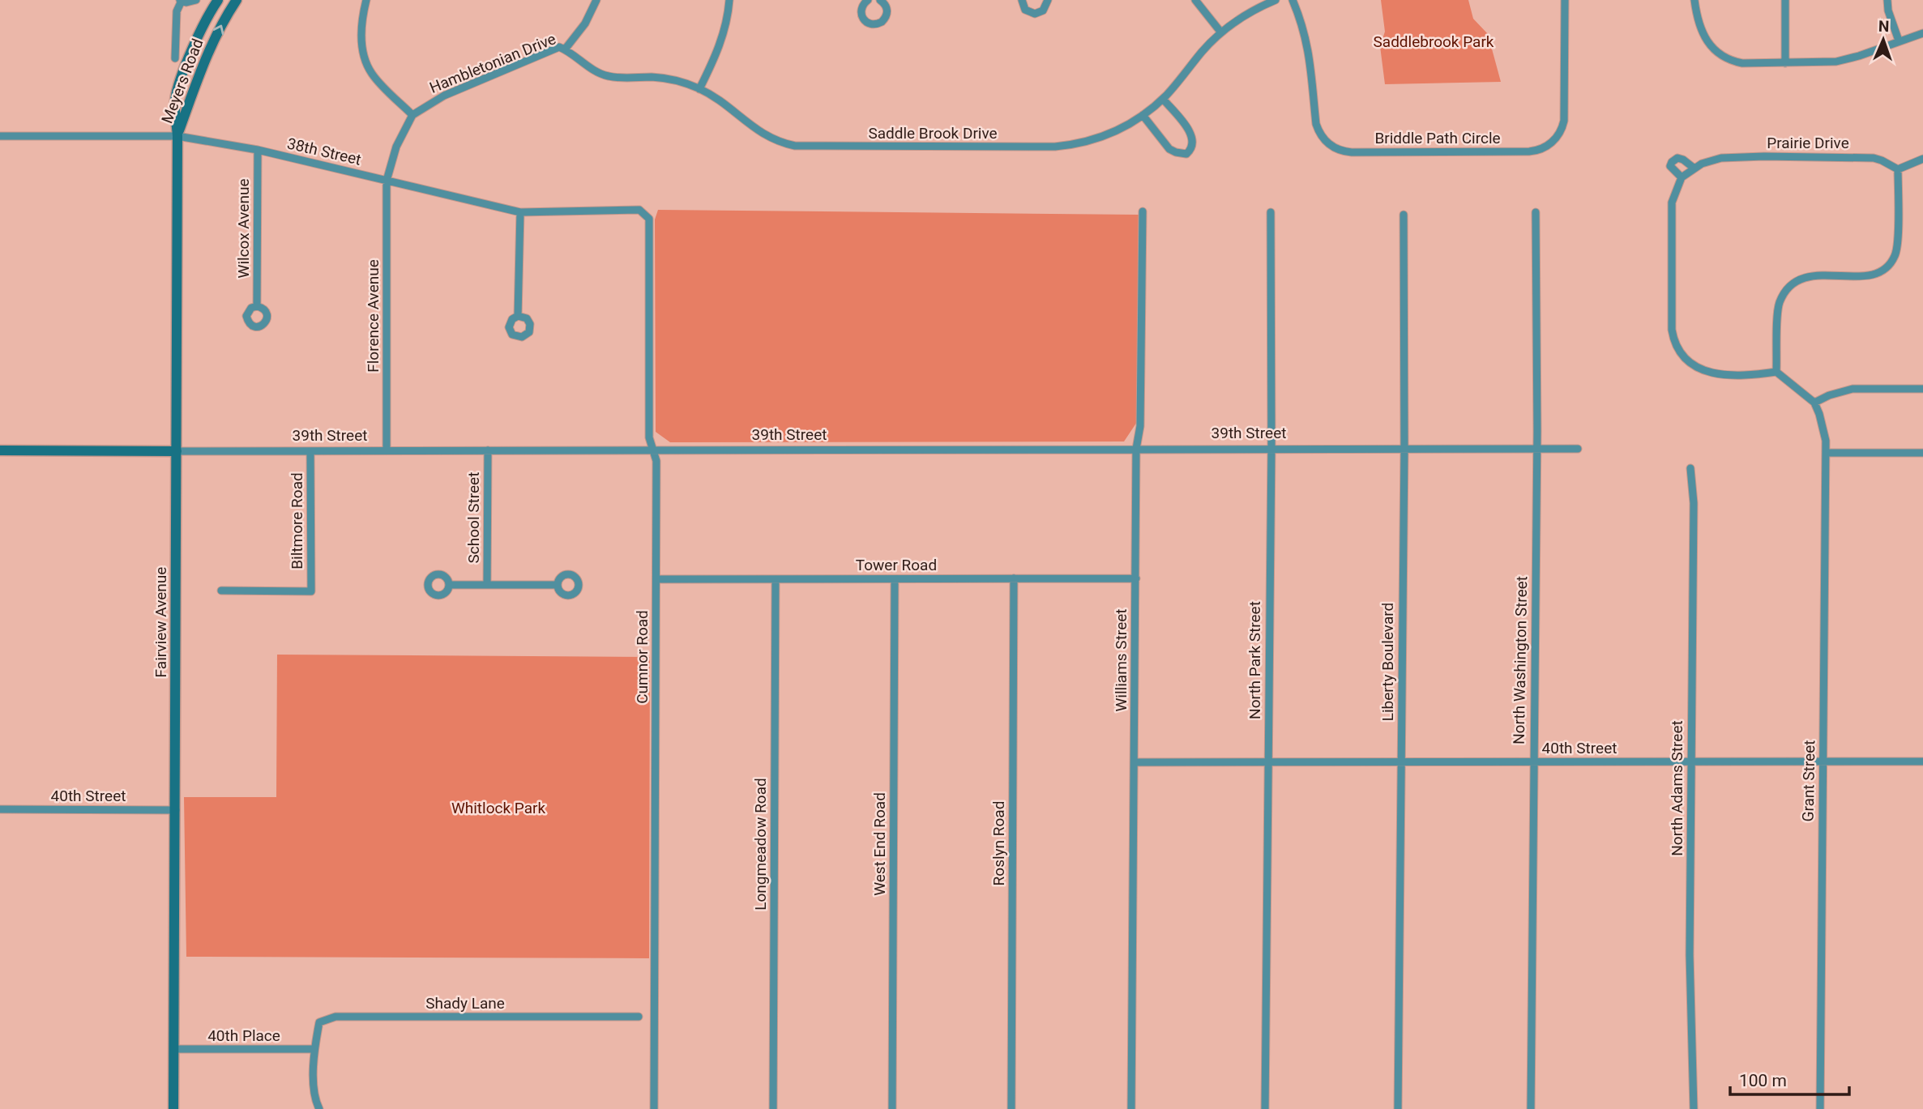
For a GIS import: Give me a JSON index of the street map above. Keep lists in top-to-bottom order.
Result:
{
  "streets": {
    "street": [
      "Hambletonian Drive",
      "Meyers Road",
      "Saddle Brook Drive",
      "Briddle Path Circle",
      "Prairie Drive",
      "38th Street",
      "Wilcox Avenue",
      "Florence Avenue",
      "39th Street",
      "School Street",
      "Biltmore Road",
      "Tower Road",
      "Fairview Avenue",
      "Cumnor Road",
      "Williams Street",
      "North Park Street",
      "North Washington Street",
      "Liberty Boulevard",
      "40th Street",
      "Grant Street",
      "North Adams Street",
      "Roslyn Road",
      "Longmeadow Road",
      "West End Road",
      "Shady Lane",
      "40th Place"
    ]
  },
  "crossings": [
    ["Hambletonian Drive", "Saddle Brook Drive"],
    ["Meyers Road", "38th Street"],
    ["Meyers Road", "Fairview Avenue"],
    ["38th Street", "Wilcox Avenue"],
    ["38th Street", "Florence Avenue"],
    ["38th Street", "Fairview Avenue"],
    ["38th Street", "Cumnor Road"],
    ["Florence Avenue", "39th Street"],
    ["39th Street", "School Street"],
    ["39th Street", "Biltmore Road"],
    ["39th Street", "Fairview Avenue"],
    ["39th Street", "Cumnor Road"],
    ["39th Street", "Williams Street"],
    ["39th Street", "North Park Street"],
    ["39th Street", "North Washington Street"],
    ["39th Street", "Liberty Boulevard"],
    ["Tower Road", "Cumnor Road"],
    ["Tower Road", "Williams Street"],
    ["Tower Road", "Roslyn Road"],
    ["Tower Road", "Longmeadow Road"],
    ["Tower Road", "West End Road"],
    ["Fairview Avenue", "40th Street"],
    ["Fairview Avenue", "40th Place"],
    ["Williams Street", "40th Street"],
    ["North Park Street", "40th Street"],
    ["North Washington Street", "40th Street"],
    ["Liberty Boulevard", "40th Street"],
    ["40th Street", "Grant Street"],
    ["40th Street", "North Adams Street"],
    ["Shady Lane", "40th Place"]
  ],
  "parks": ["Saddlebrook Park", "Whitlock Park"],
  "scale_bar": "100 m",
  "north": "top"
}
